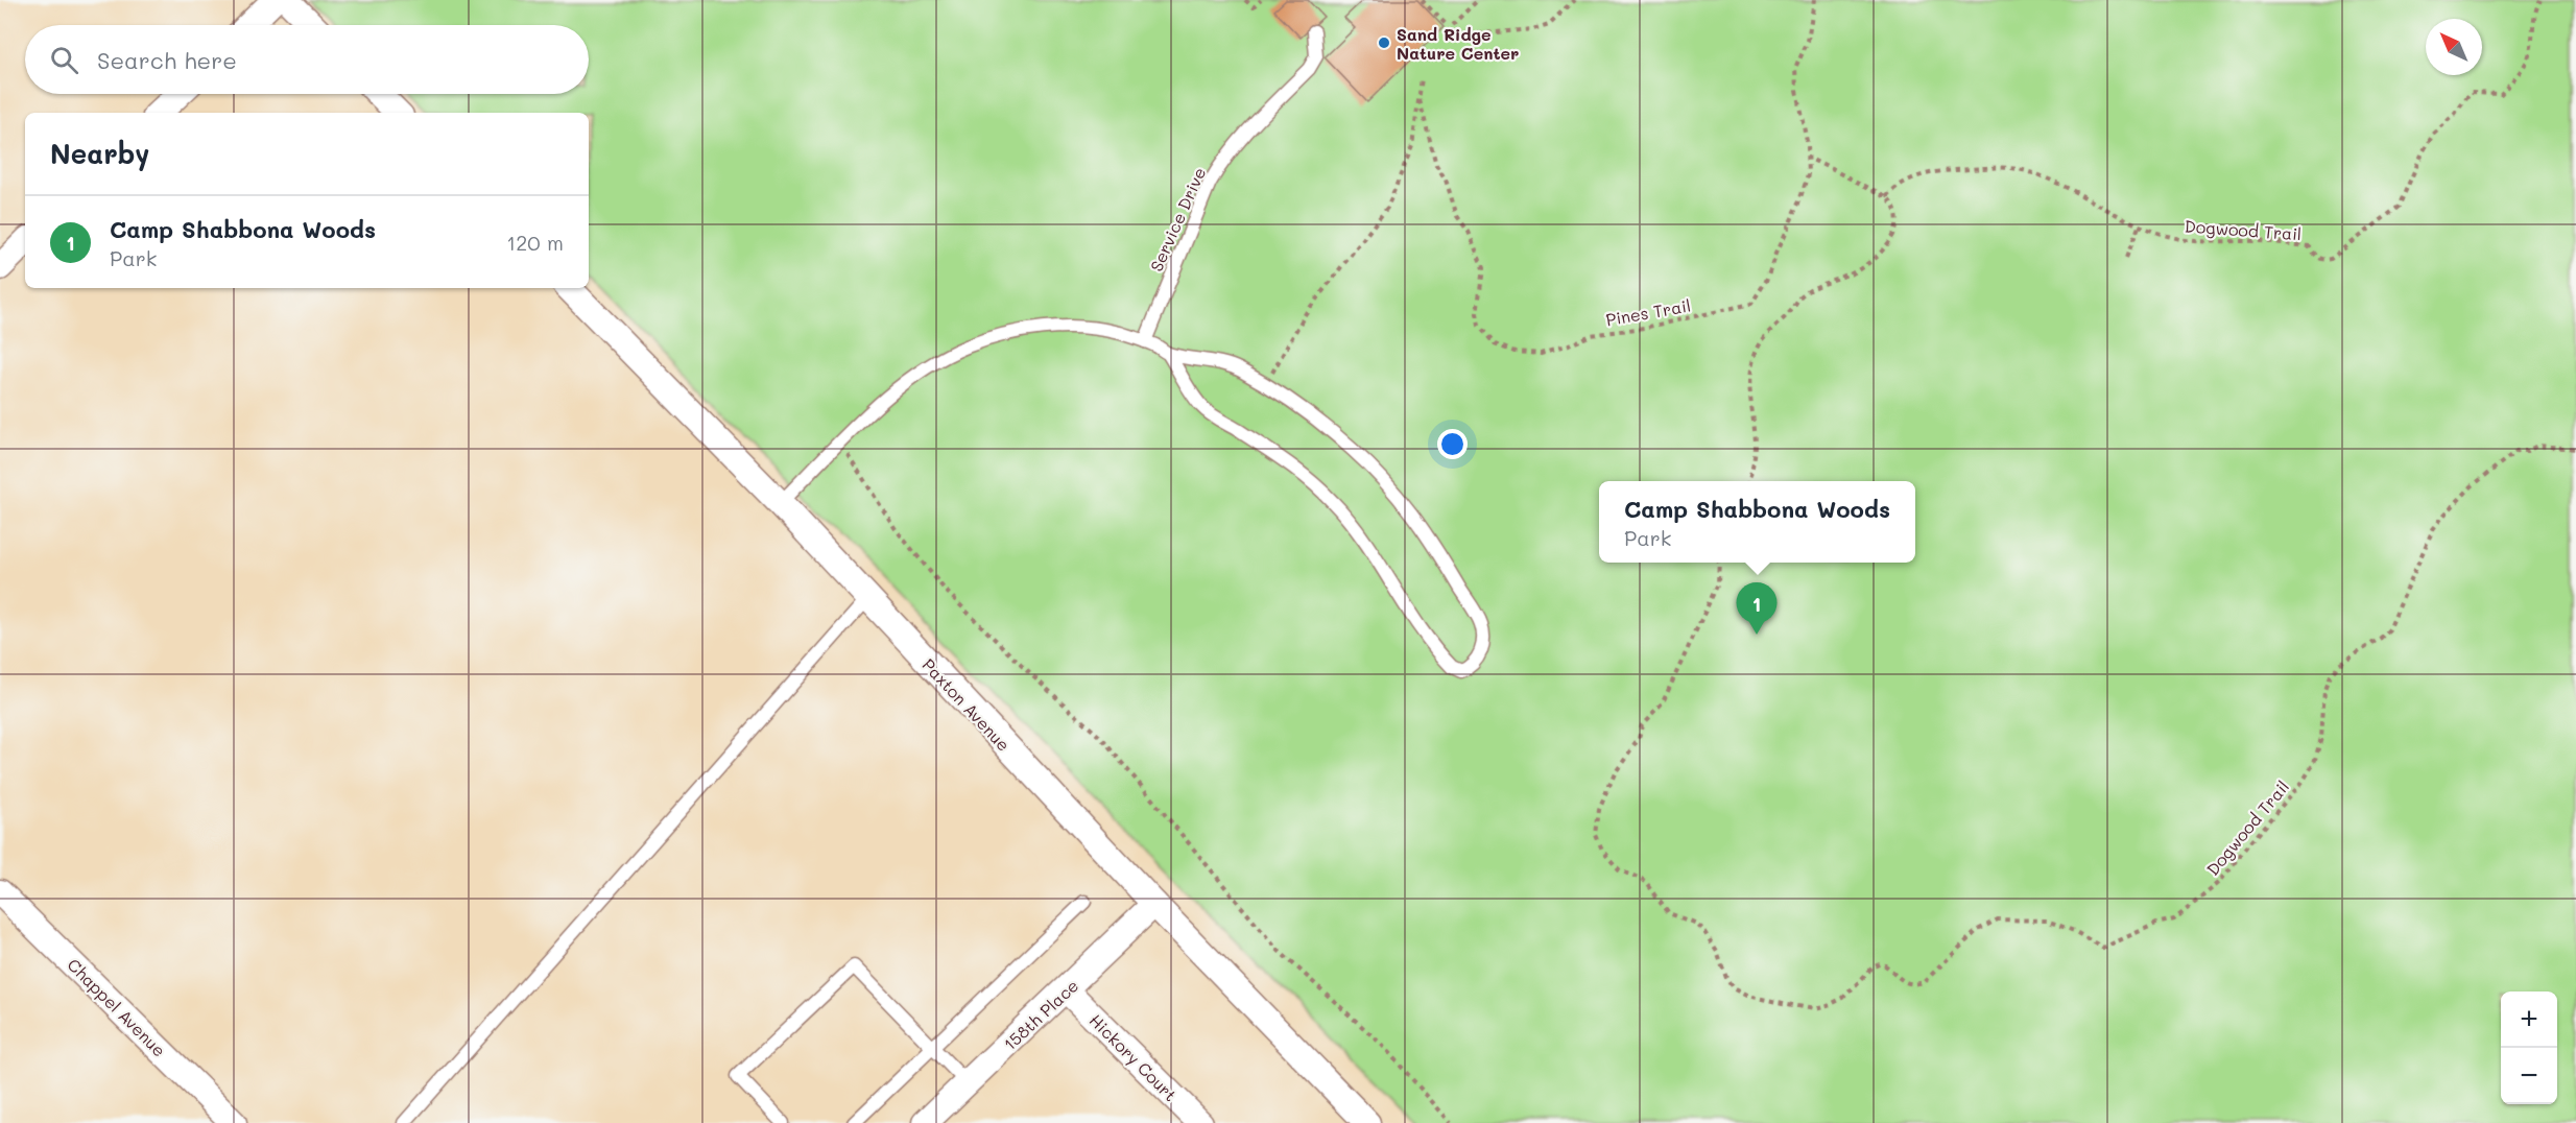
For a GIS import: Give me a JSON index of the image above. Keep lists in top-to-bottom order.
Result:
{
  "streets": {
    "street": [
      "Paxton Avenue",
      "Chappel Avenue",
      "158th Place",
      "Hickory Court"
    ],
    "lane": ["Service Drive"],
    "path": ["Dogwood Trail", "Pines Trail"]
  },
  "crossings": [
    ["Paxton Avenue", "158th Place"],
    ["158th Place", "Hickory Court"]
  ],
  "places": ["Sand Ridge Nature Center"],
  "north": "top left",
  "page": {
    "search": "Search here",
    "heading": "Nearby",
    "list": [
      {
        "mark": "1",
        "name": "Camp Shabbona Woods",
        "note": "Park",
        "value": "120 m"
      }
    ],
    "popup": ["Camp Shabbona Woods", "Park"],
    "pins": "1",
    "map_buttons": ["+", "−"]
  }
}
